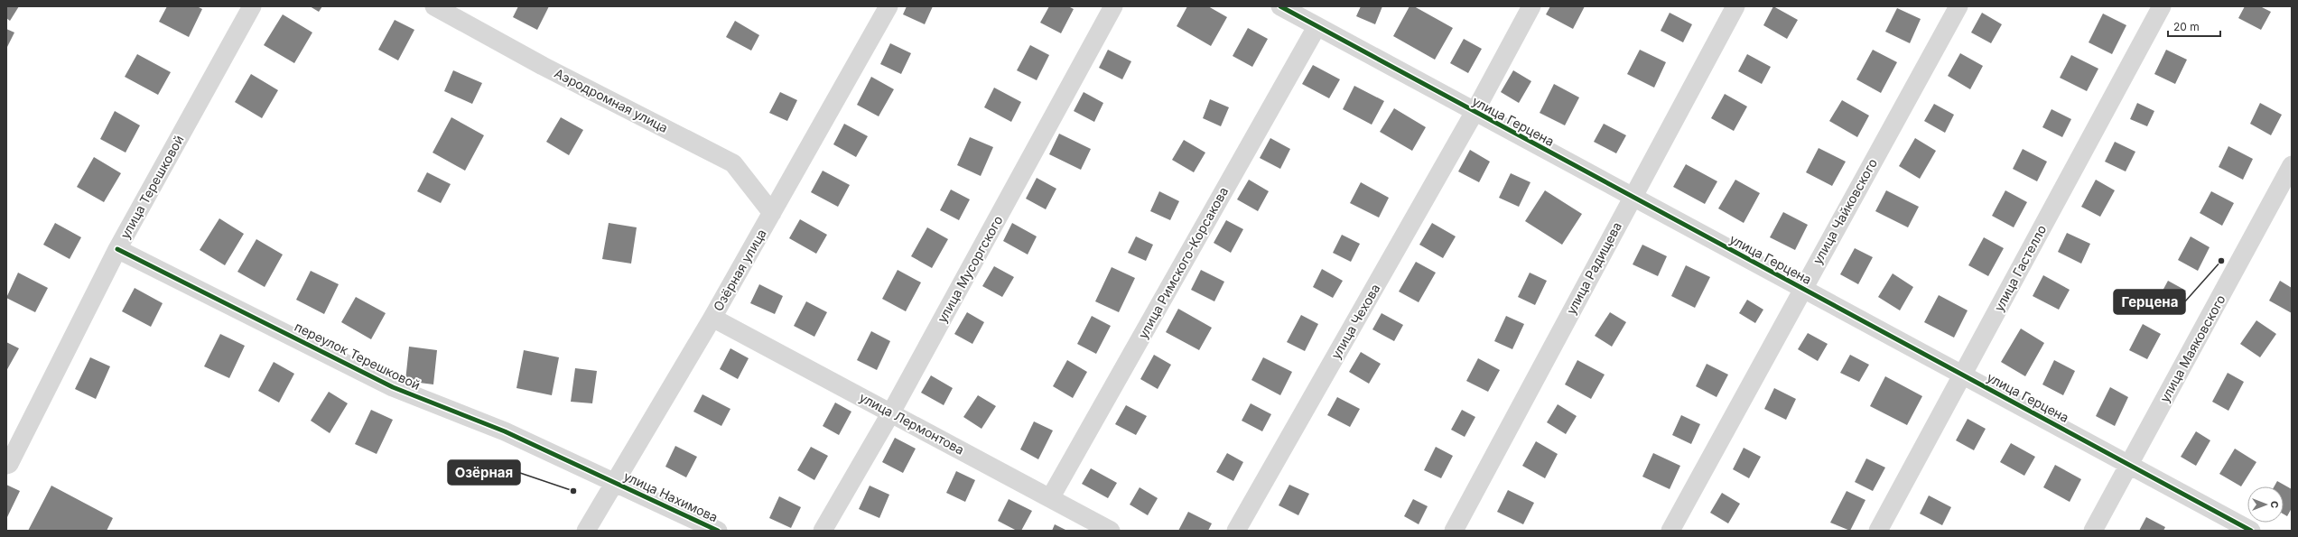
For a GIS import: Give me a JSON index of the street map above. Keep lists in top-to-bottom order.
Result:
{
  "streets": {
    "street": [
      "Аэродромная улица",
      "улица Герцена",
      "улица Терешковой",
      "улица Чайковского",
      "улица Римского-Корсакова",
      "улица Радищева",
      "улица Гастелло",
      "улица Мусоргского",
      "Озёрная улица",
      "улица Чехова",
      "улица Маяковского",
      "переулок Терешковой",
      "улица Лермонтова",
      "улица Нахимова"
    ]
  },
  "crossings": [
    ["Аэродромная улица", "Озёрная улица"],
    ["улица Герцена", "улица Чайковского"],
    ["улица Герцена", "улица Римского-Корсакова"],
    ["улица Герцена", "улица Радищева"],
    ["улица Герцена", "улица Гастелло"],
    ["улица Герцена", "улица Чехова"],
    ["улица Герцена", "улица Маяковского"],
    ["улица Терешковой", "переулок Терешковой"],
    ["улица Римского-Корсакова", "улица Лермонтова"],
    ["улица Мусоргского", "улица Лермонтова"],
    ["Озёрная улица", "переулок Терешковой"],
    ["Озёрная улица", "улица Лермонтова"],
    ["Озёрная улица", "улица Нахимова"],
    ["переулок Терешковой", "улица Нахимова"]
  ],
  "places": ["Герцена", "Озёрная"],
  "scale_bar": "20 m",
  "north": "right"
}
